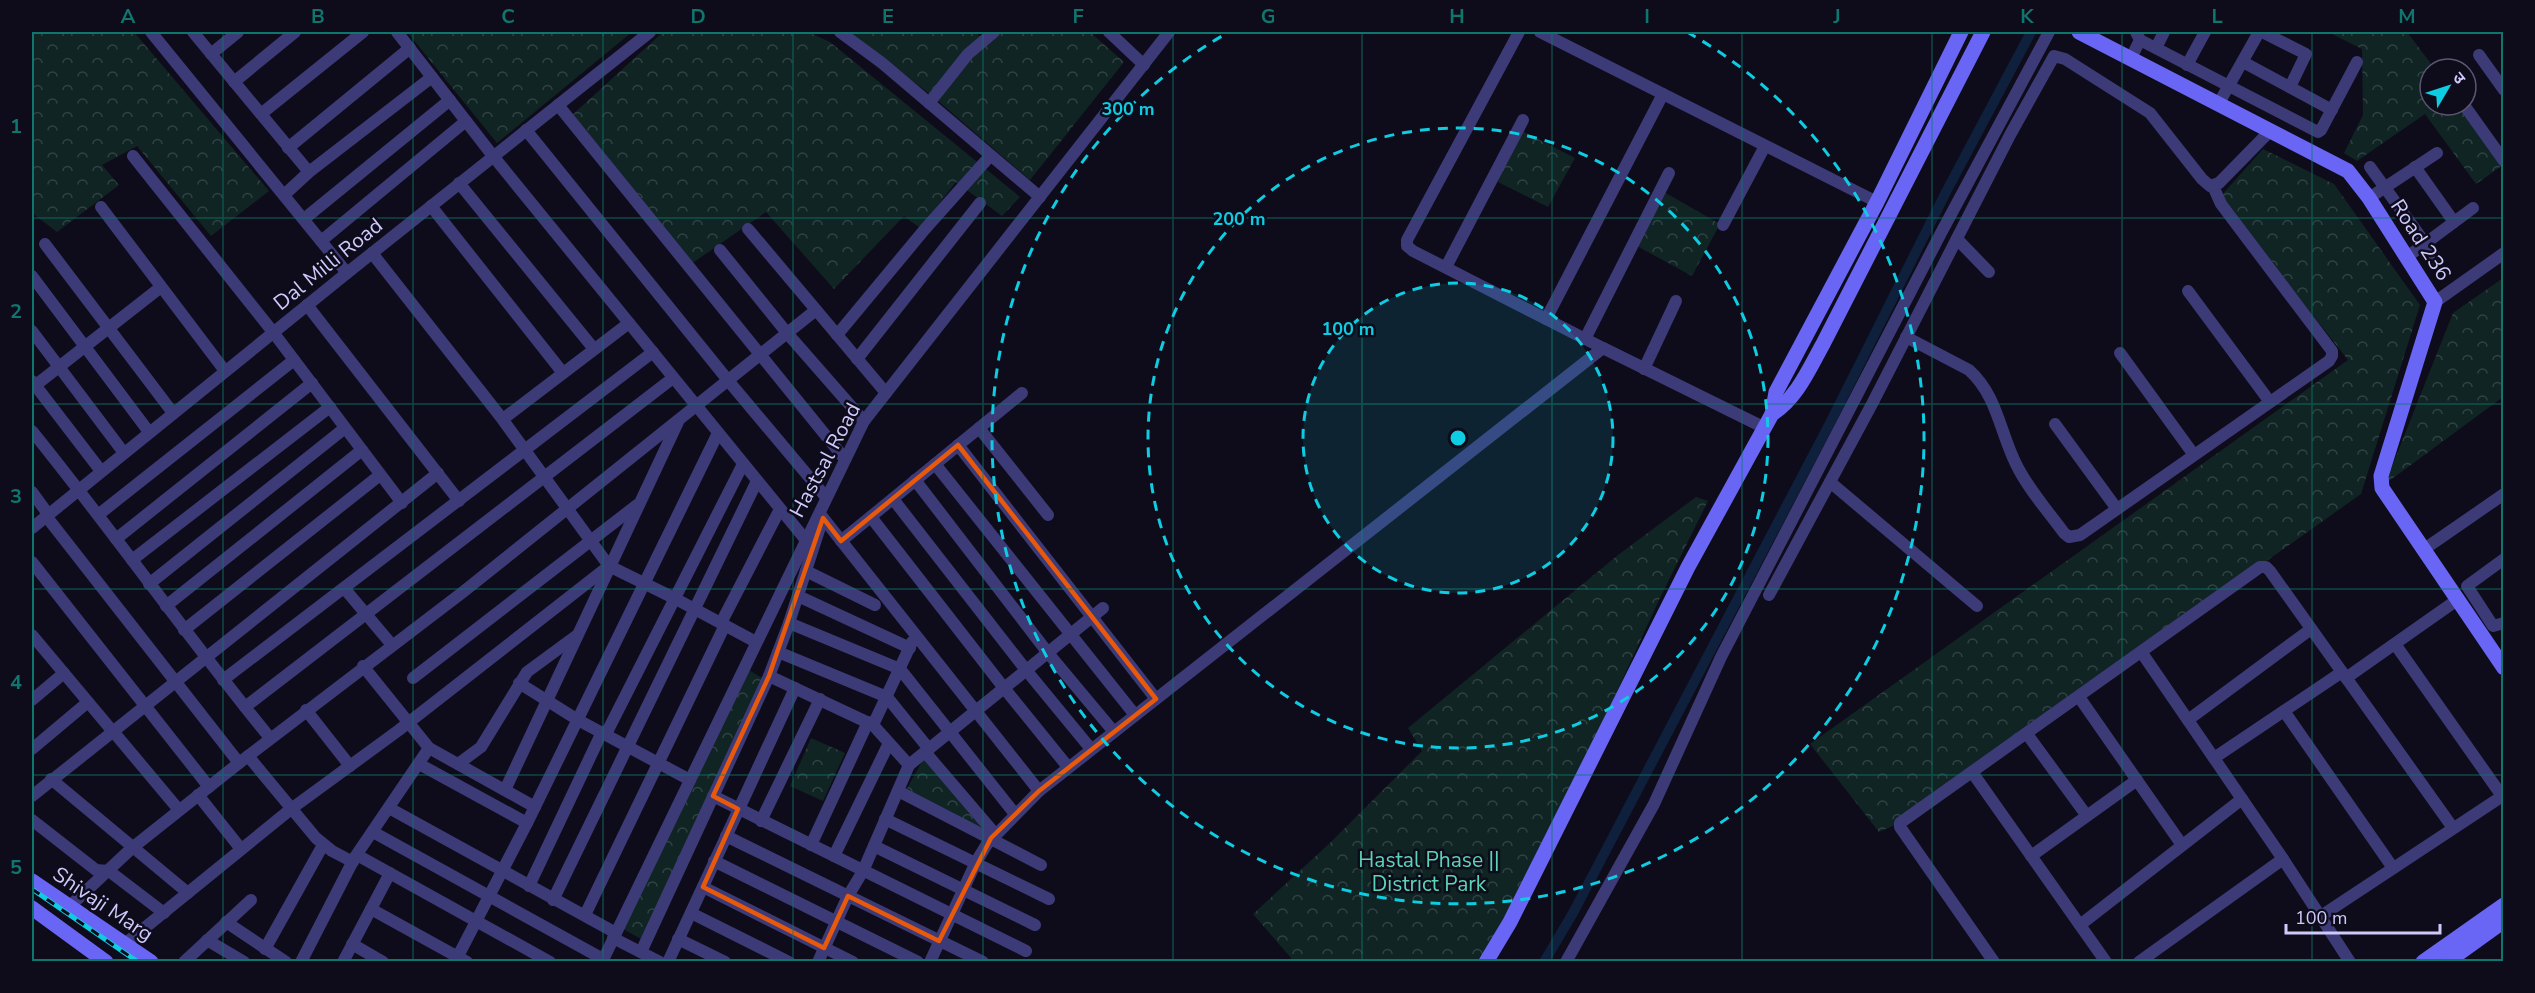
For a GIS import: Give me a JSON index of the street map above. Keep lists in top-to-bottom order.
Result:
{
  "streets": {
    "street": [
      "Road 236",
      "Dal Milli Road",
      "Hastsal Road",
      "Shivaji Marg"
    ]
  },
  "parks": ["Hastal Phase || District Park"],
  "scale_bar": "100 m",
  "north": "top right",
  "grid": {
    "columns": [
      "A",
      "B",
      "C",
      "D",
      "E",
      "F",
      "G",
      "H",
      "I",
      "J",
      "K",
      "L",
      "M"
    ],
    "rows": [
      "1",
      "2",
      "3",
      "4",
      "5"
    ]
  },
  "rings": ["300 m", "200 m", "100 m"]
}
